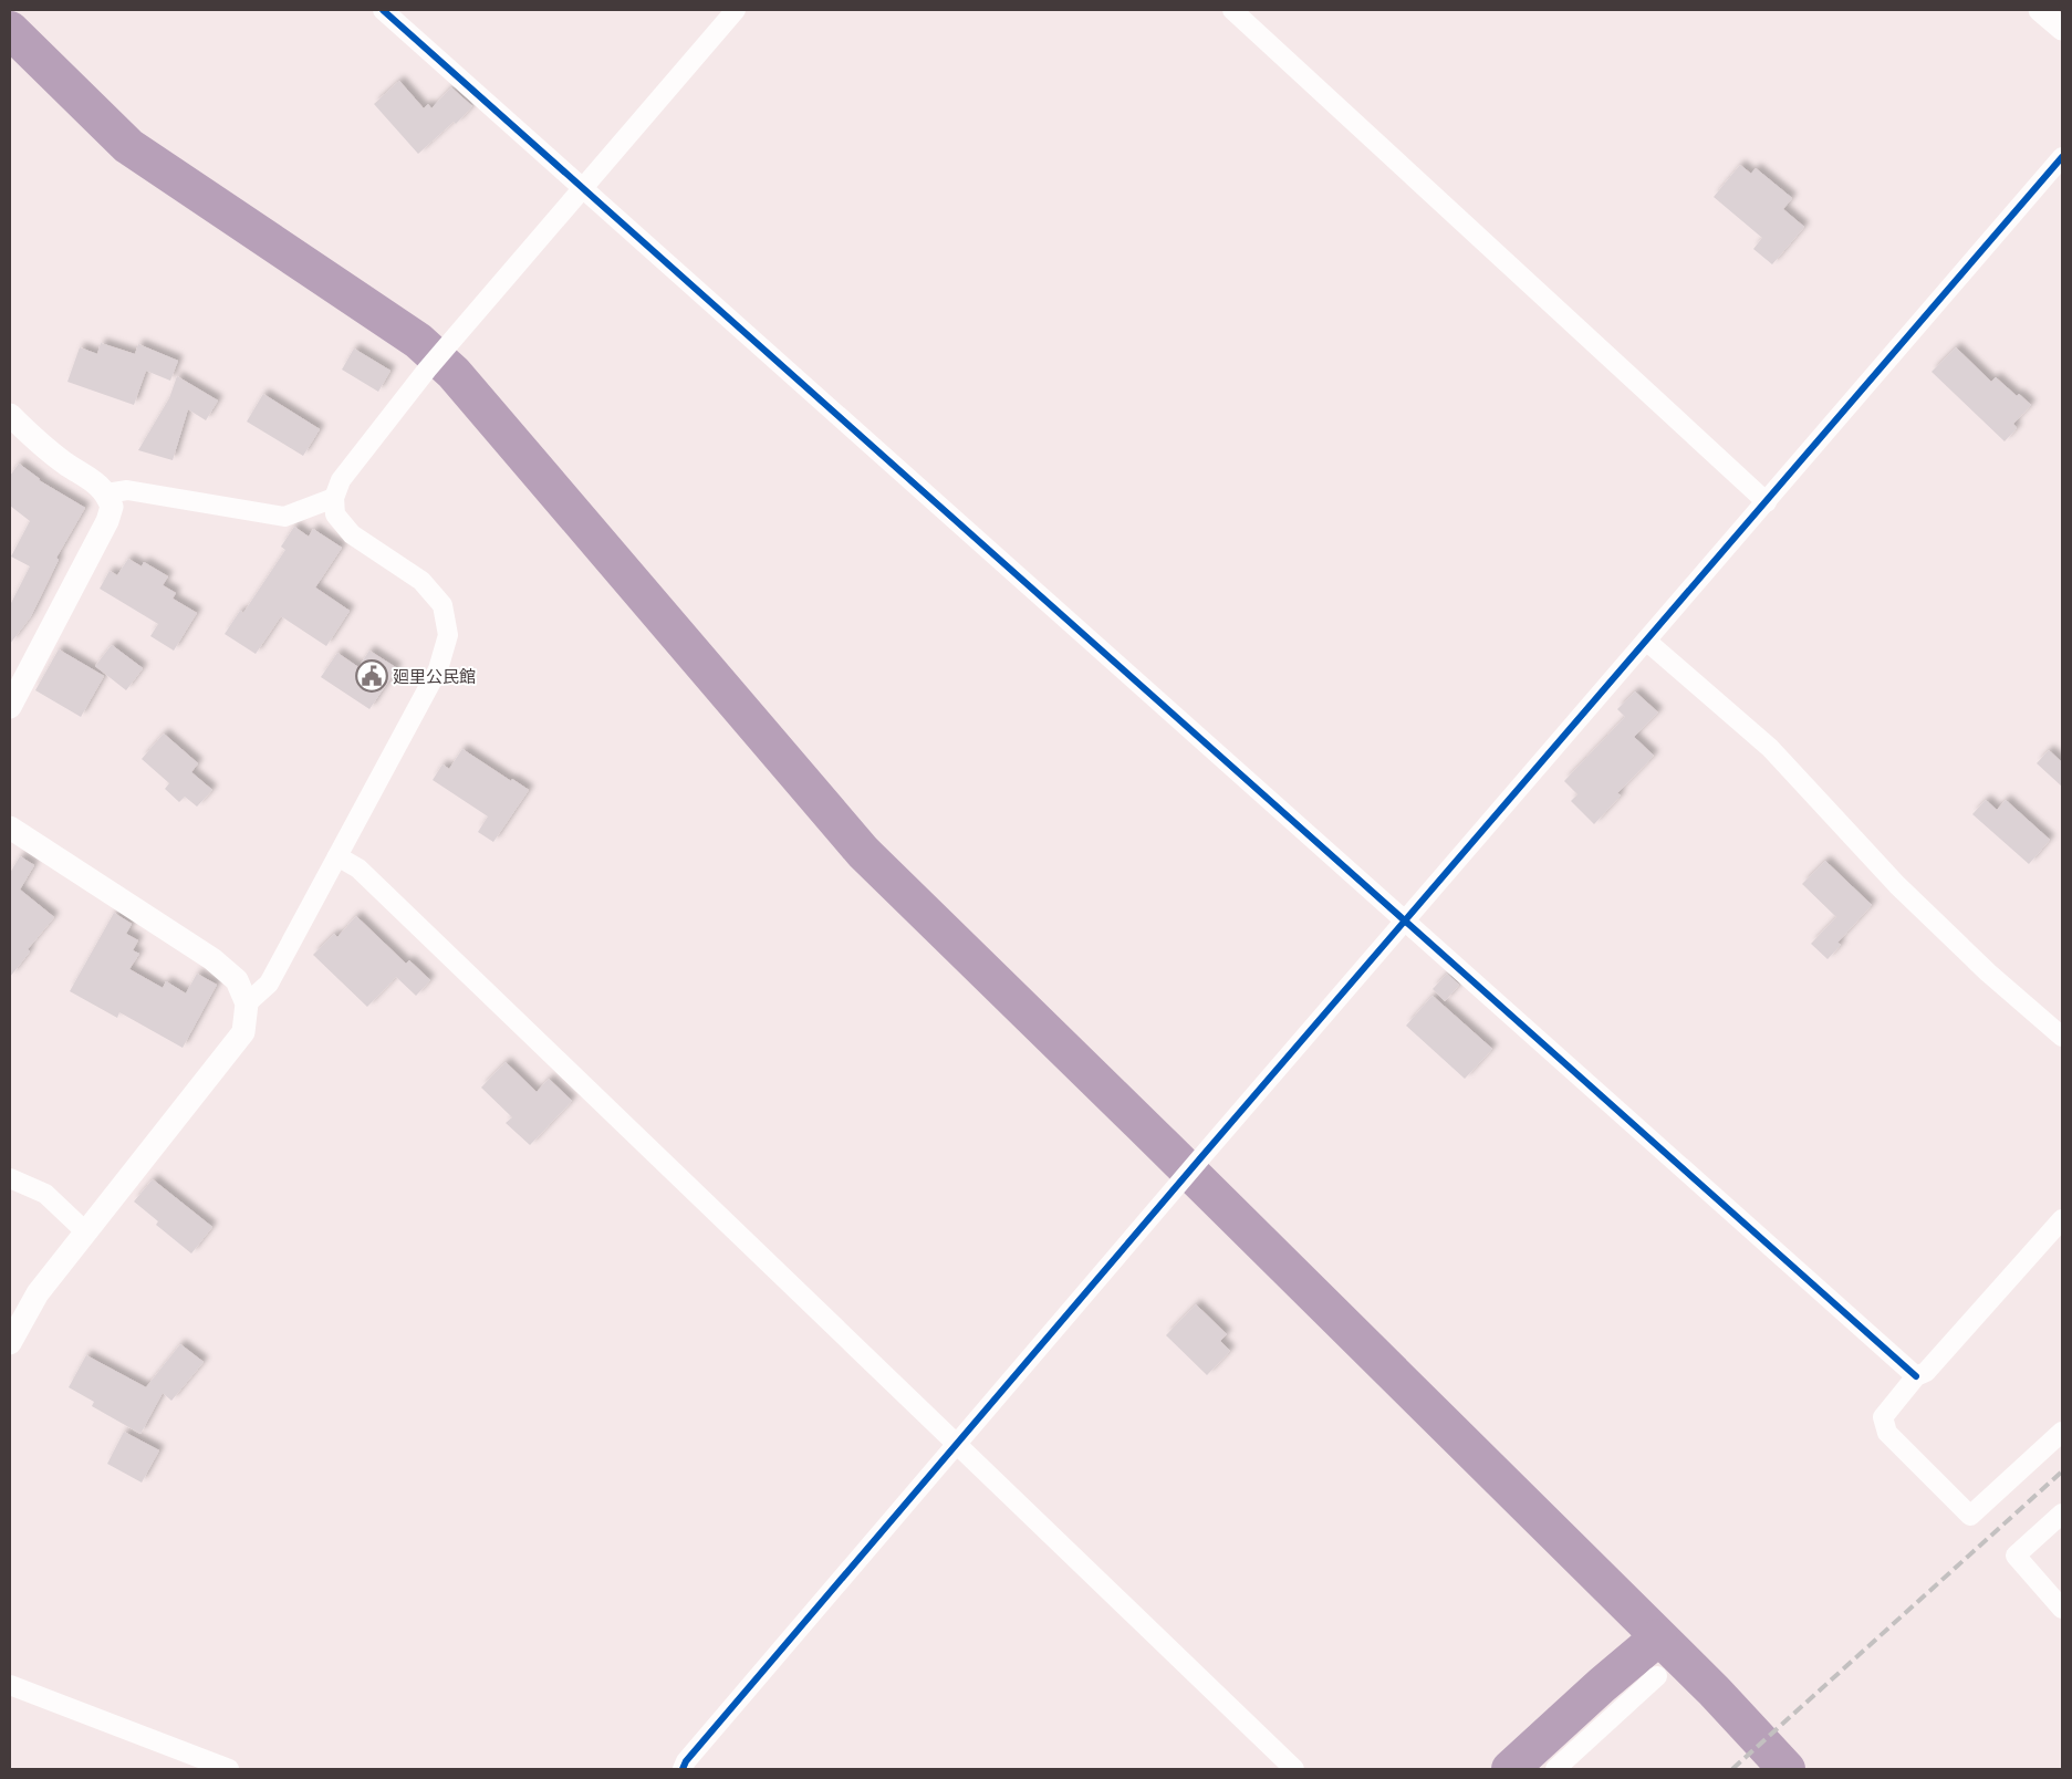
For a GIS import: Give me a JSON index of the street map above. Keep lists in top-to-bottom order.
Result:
{
  "places": {
    "public building": ["廻里公民館"]
  }
}
